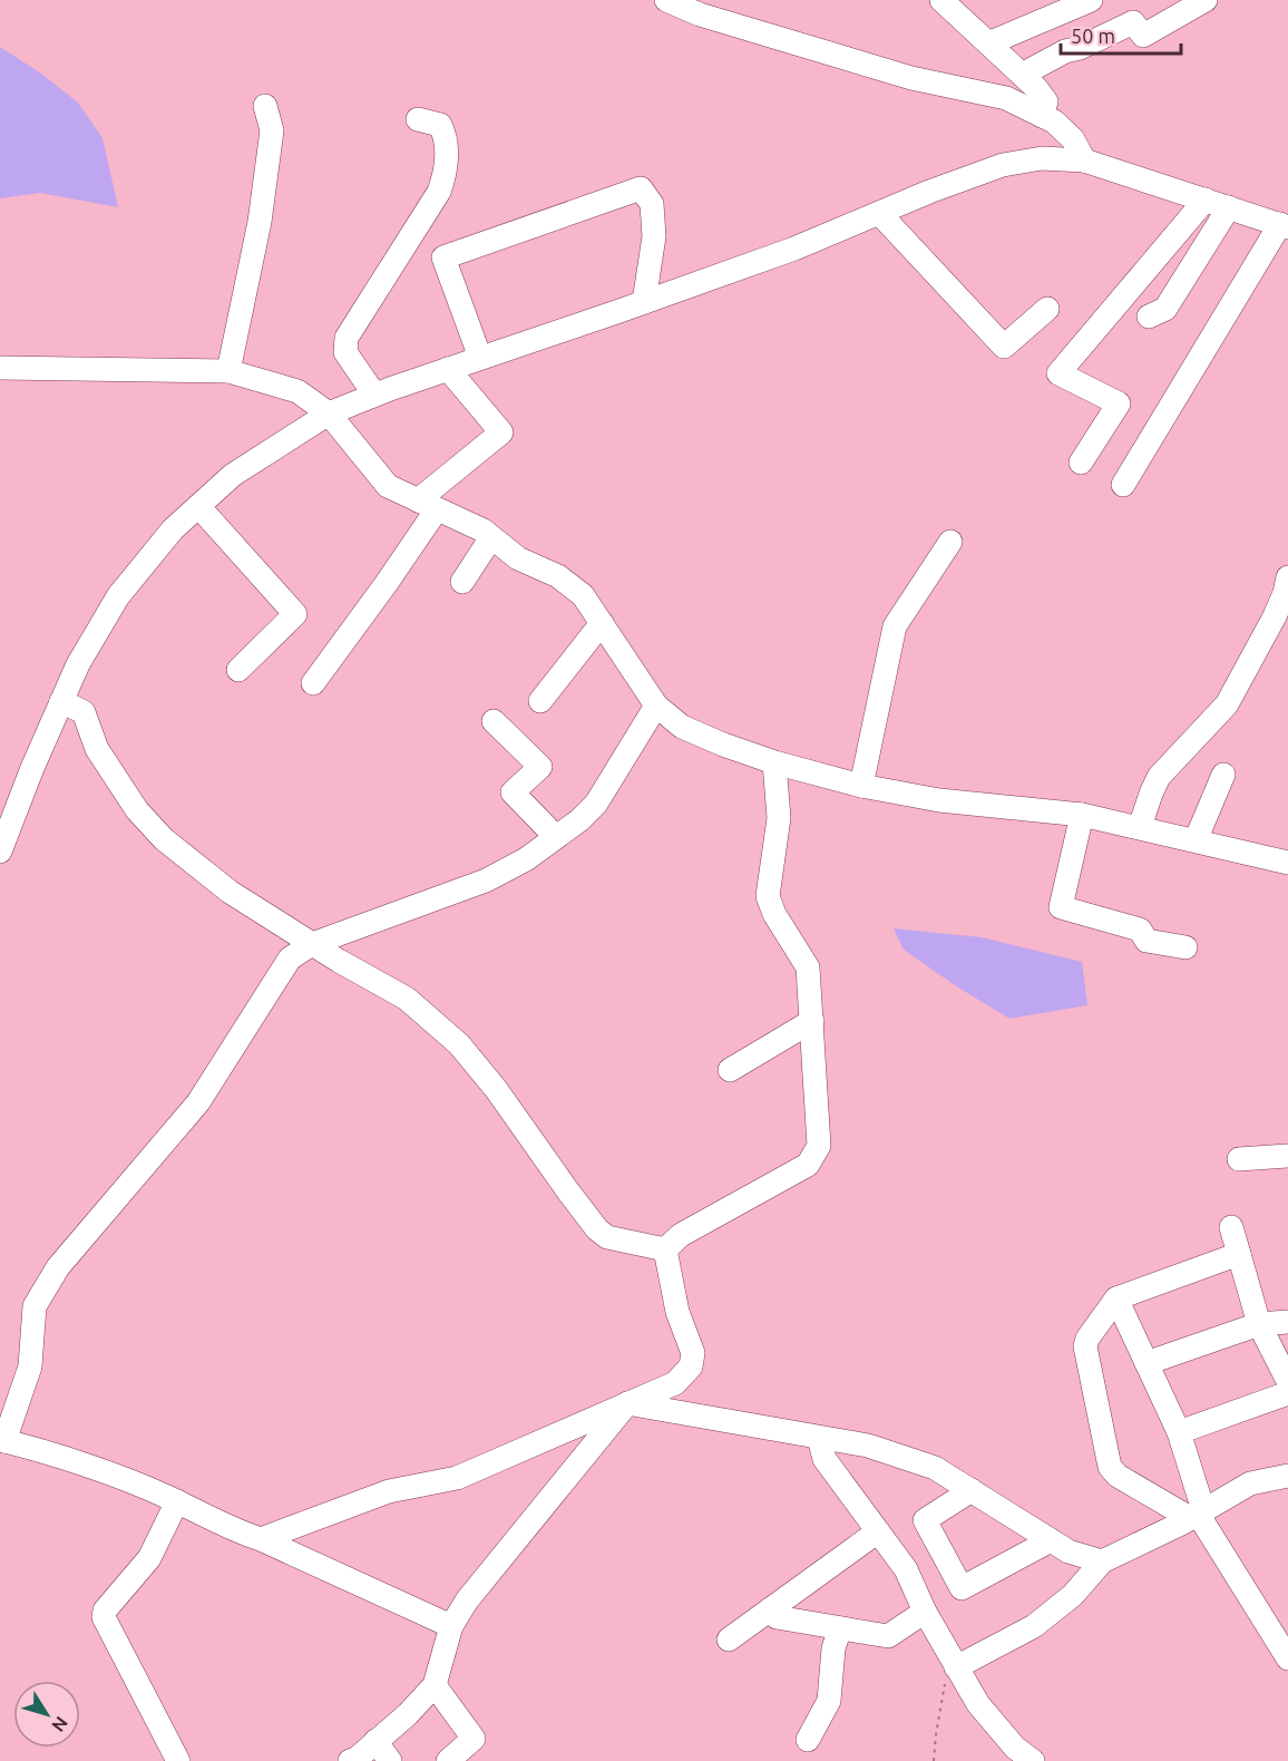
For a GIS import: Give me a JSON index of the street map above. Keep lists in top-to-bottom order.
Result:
{
  "scale_bar": "50 m",
  "north": "bottom right"
}
